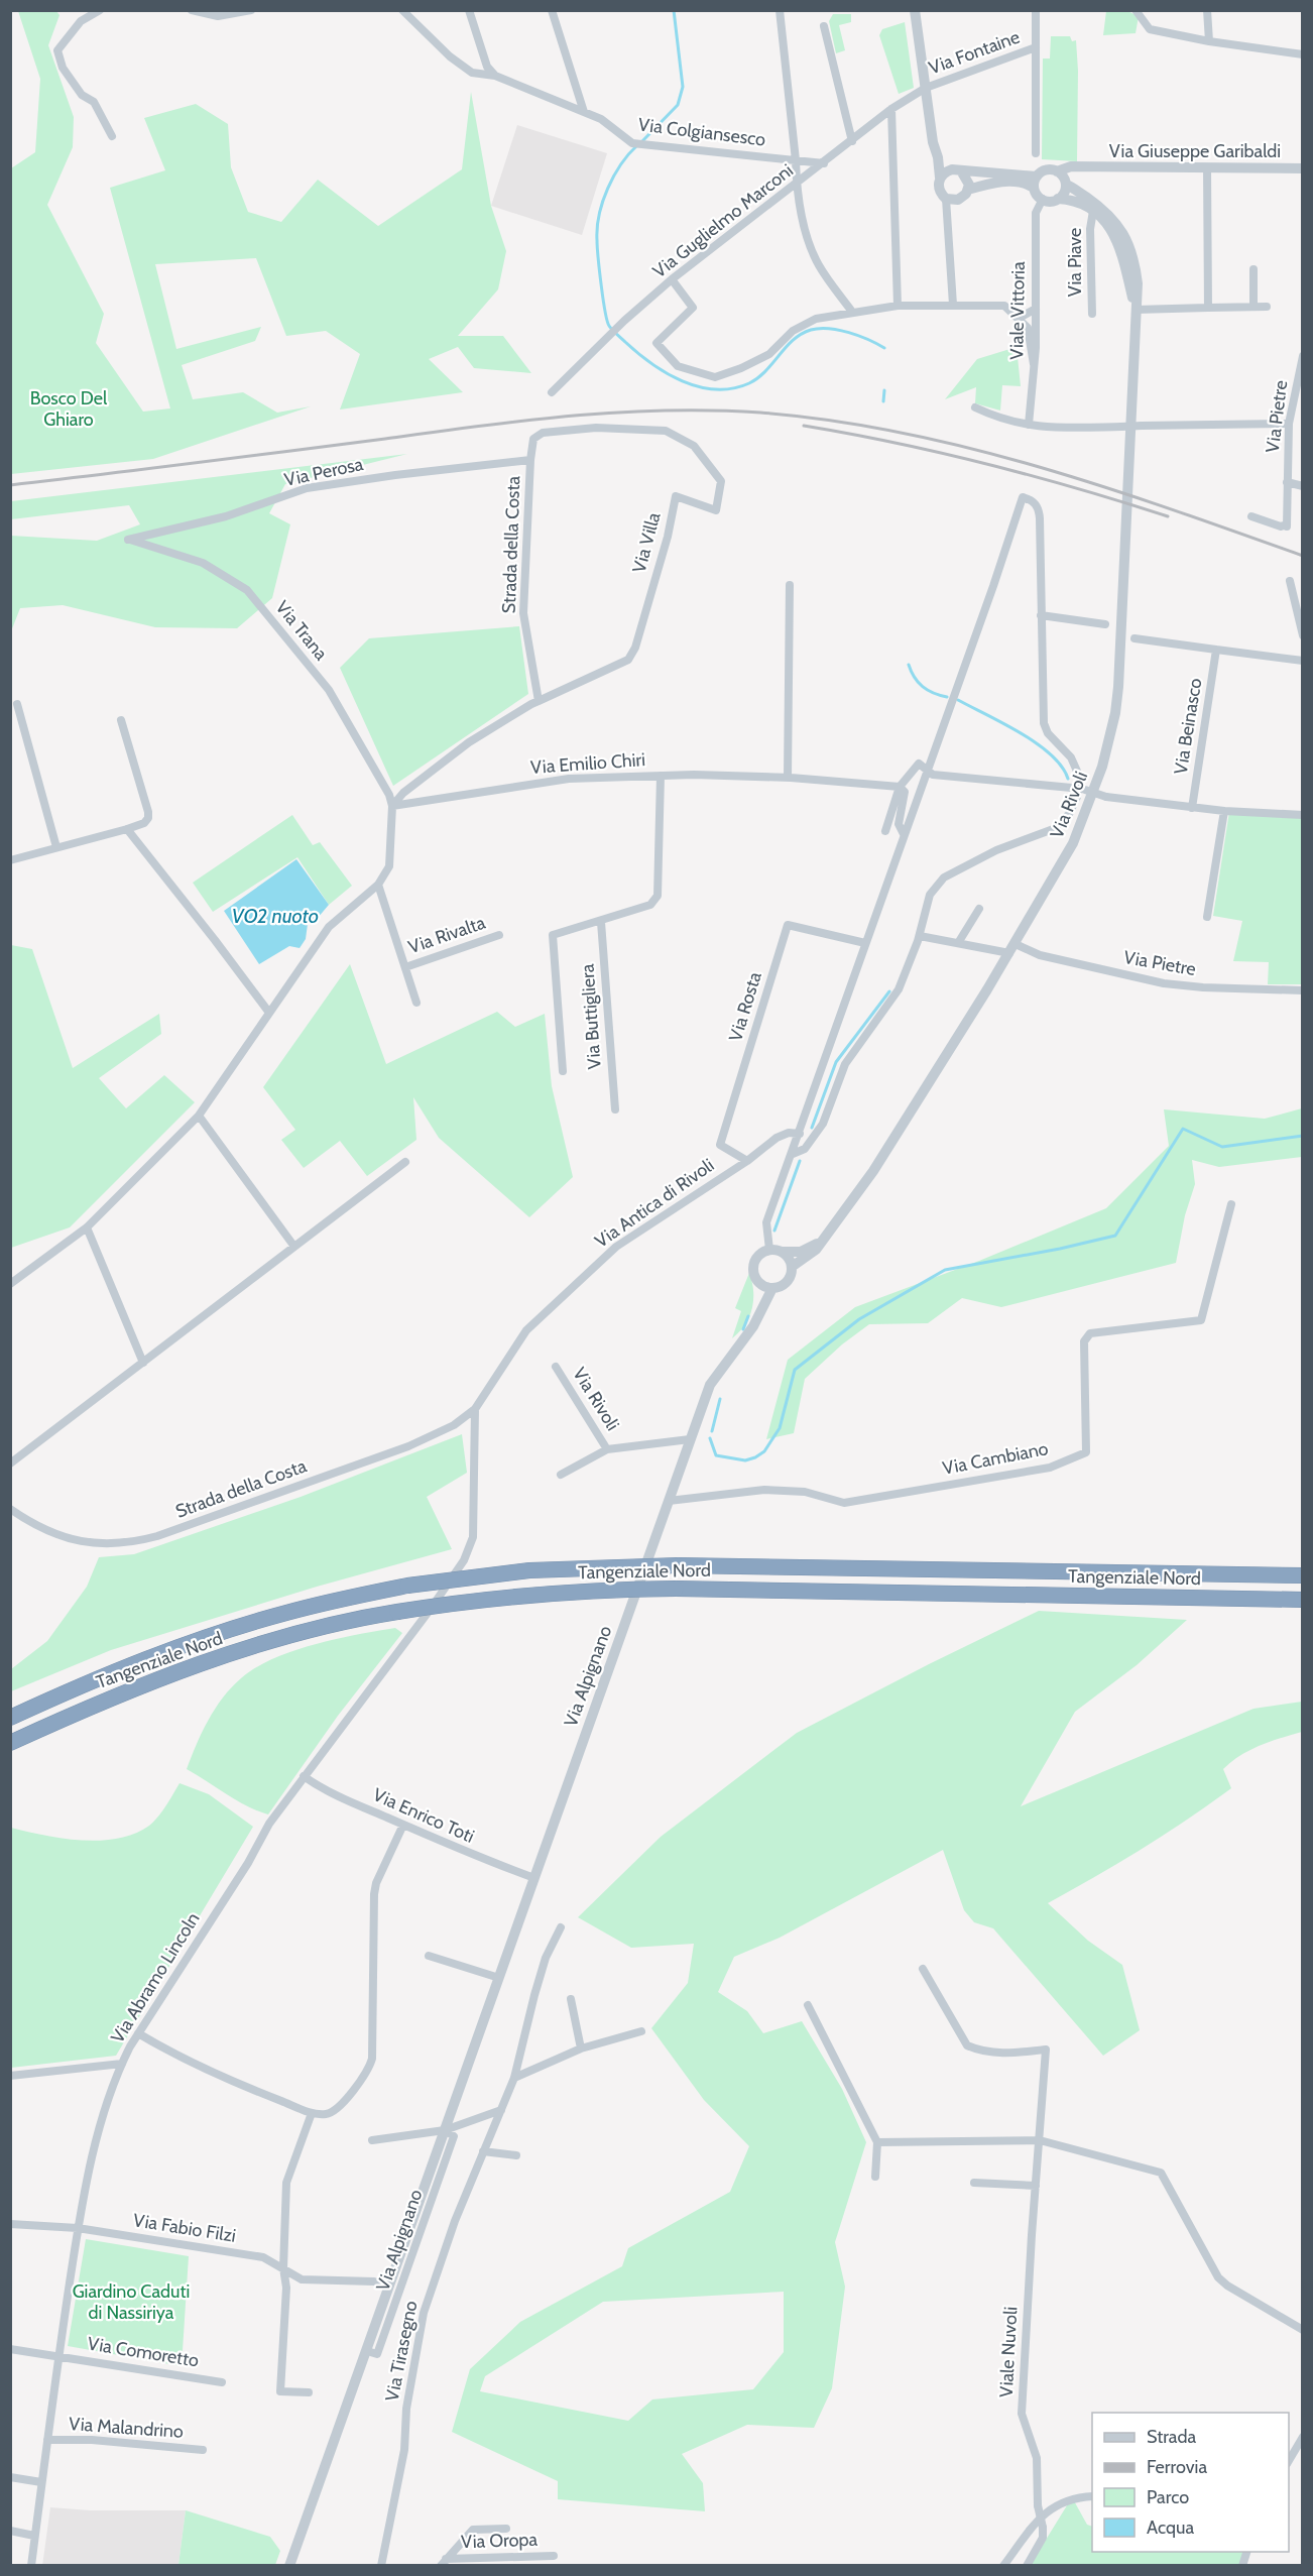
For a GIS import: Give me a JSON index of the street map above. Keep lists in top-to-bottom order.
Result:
{
  "streets": {
    "highway": ["Tangenziale Nord"],
    "street": [
      "Via Fontaine",
      "Via Colgiansesco",
      "Via Giuseppe Garibaldi",
      "Via Guglielmo Marconi",
      "Via Piave",
      "Viale Vittoria",
      "Via Pietre",
      "Via Perosa",
      "Via Villa",
      "Strada della Costa",
      "Via Trana",
      "Via Beinasco",
      "Via Emilio Chiri",
      "Via Rivoli",
      "Via Rivalta",
      "Via Rosta",
      "Via Buttigliera",
      "Via Antica di Rivoli",
      "Via Cambiano",
      "Via Alpignano",
      "Via Enrico Toti",
      "Via Abramo Lincoln",
      "Via Fabio Filzi",
      "Via Tirasegno",
      "Via Comoretto",
      "Viale Nuvoli",
      "Via Malandrino",
      "Via Oropa"
    ]
  },
  "crossings": [
    ["Via Fontaine", "Via Guglielmo Marconi"],
    ["Via Colgiansesco", "Via Guglielmo Marconi"],
    ["Via Giuseppe Garibaldi", "Viale Vittoria"],
    ["Via Giuseppe Garibaldi", "Via Rivoli"],
    ["Via Piave", "Via Rivoli"],
    ["Viale Vittoria", "Via Rivoli"],
    ["Via Pietre", "Via Rivoli"],
    ["Via Perosa", "Strada della Costa"],
    ["Via Perosa", "Via Trana"],
    ["Via Villa", "Strada della Costa"],
    ["Strada della Costa", "Via Antica di Rivoli"],
    ["Strada della Costa", "Via Abramo Lincoln"],
    ["Via Trana", "Via Emilio Chiri"],
    ["Via Emilio Chiri", "Via Buttigliera"],
    ["Via Rivoli", "Via Alpignano"],
    ["Via Rosta", "Via Antica di Rivoli"],
    ["Via Antica di Rivoli", "Via Abramo Lincoln"],
    ["Via Cambiano", "Via Alpignano"],
    ["Via Alpignano", "Via Enrico Toti"],
    ["Via Alpignano", "Via Fabio Filzi"],
    ["Via Enrico Toti", "Via Abramo Lincoln"],
    ["Via Abramo Lincoln", "Via Fabio Filzi"],
    ["Via Abramo Lincoln", "Via Comoretto"],
    ["Via Abramo Lincoln", "Via Malandrino"]
  ],
  "water": ["VO2 nuoto"],
  "parks": ["Bosco Del Ghiaro", "Giardino Caduti di Nassiriya"],
  "legend": [
    "Strada",
    "Ferrovia",
    "Parco",
    "Acqua"
  ]
}
